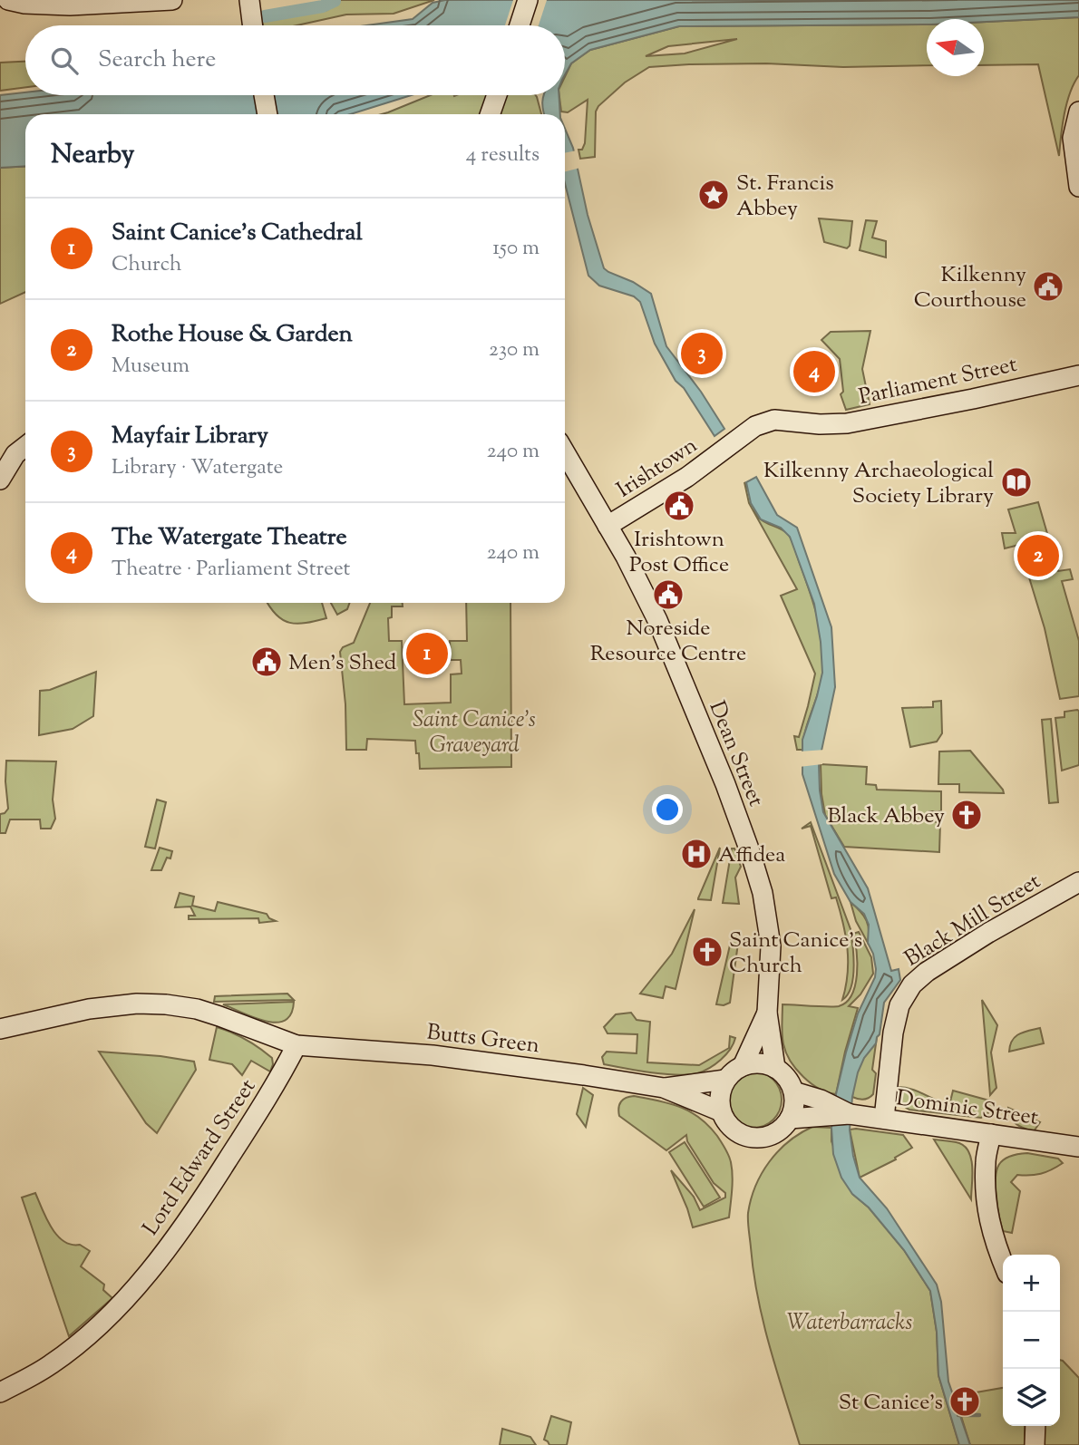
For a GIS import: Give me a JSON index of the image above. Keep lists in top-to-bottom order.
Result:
{
  "streets": {
    "main road": [
      "Parliament Street",
      "Irishtown",
      "Dean Street",
      "Black Mill Street",
      "Butts Green",
      "Dominic Street",
      "Lord Edward Street"
    ]
  },
  "crossings": [
    ["Parliament Street", "Irishtown"],
    ["Irishtown", "Dean Street"],
    ["Dean Street", "Butts Green"],
    ["Dean Street", "Dominic Street"],
    ["Black Mill Street", "Dominic Street"],
    ["Butts Green", "Dominic Street"],
    ["Butts Green", "Lord Edward Street"]
  ],
  "parks": ["Saint Canice's Graveyard", "Waterbarracks"],
  "places": {
    "place": ["St. Francis Abbey"],
    "public building": [
      "Kilkenny Courthouse",
      "Irishtown Post Office",
      "Noreside Resource Centre",
      "Men's Shed"
    ],
    "library": ["Kilkenny Archaeological Society Library"],
    "church": ["Black Abbey", "Saint Canice's Church", "St Canice's"],
    "hospital": ["Affidea"]
  },
  "north": "left",
  "page": {
    "search": "Search here",
    "heading": ["Nearby", "4 results"],
    "list": [
      {
        "mark": "1",
        "name": "Saint Canice's Cathedral",
        "note": "Church",
        "value": "150 m"
      },
      {
        "mark": "2",
        "name": "Rothe House & Garden",
        "note": "Museum",
        "value": "230 m"
      },
      {
        "mark": "3",
        "name": "Mayfair Library",
        "note": "Library · Watergate",
        "value": "240 m"
      },
      {
        "mark": "4",
        "name": "The Watergate Theatre",
        "note": "Theatre · Parliament Street",
        "value": "240 m"
      }
    ],
    "pins": [
      "3",
      "4",
      "2",
      "1"
    ],
    "map_buttons": ["+", "−"]
  }
}
